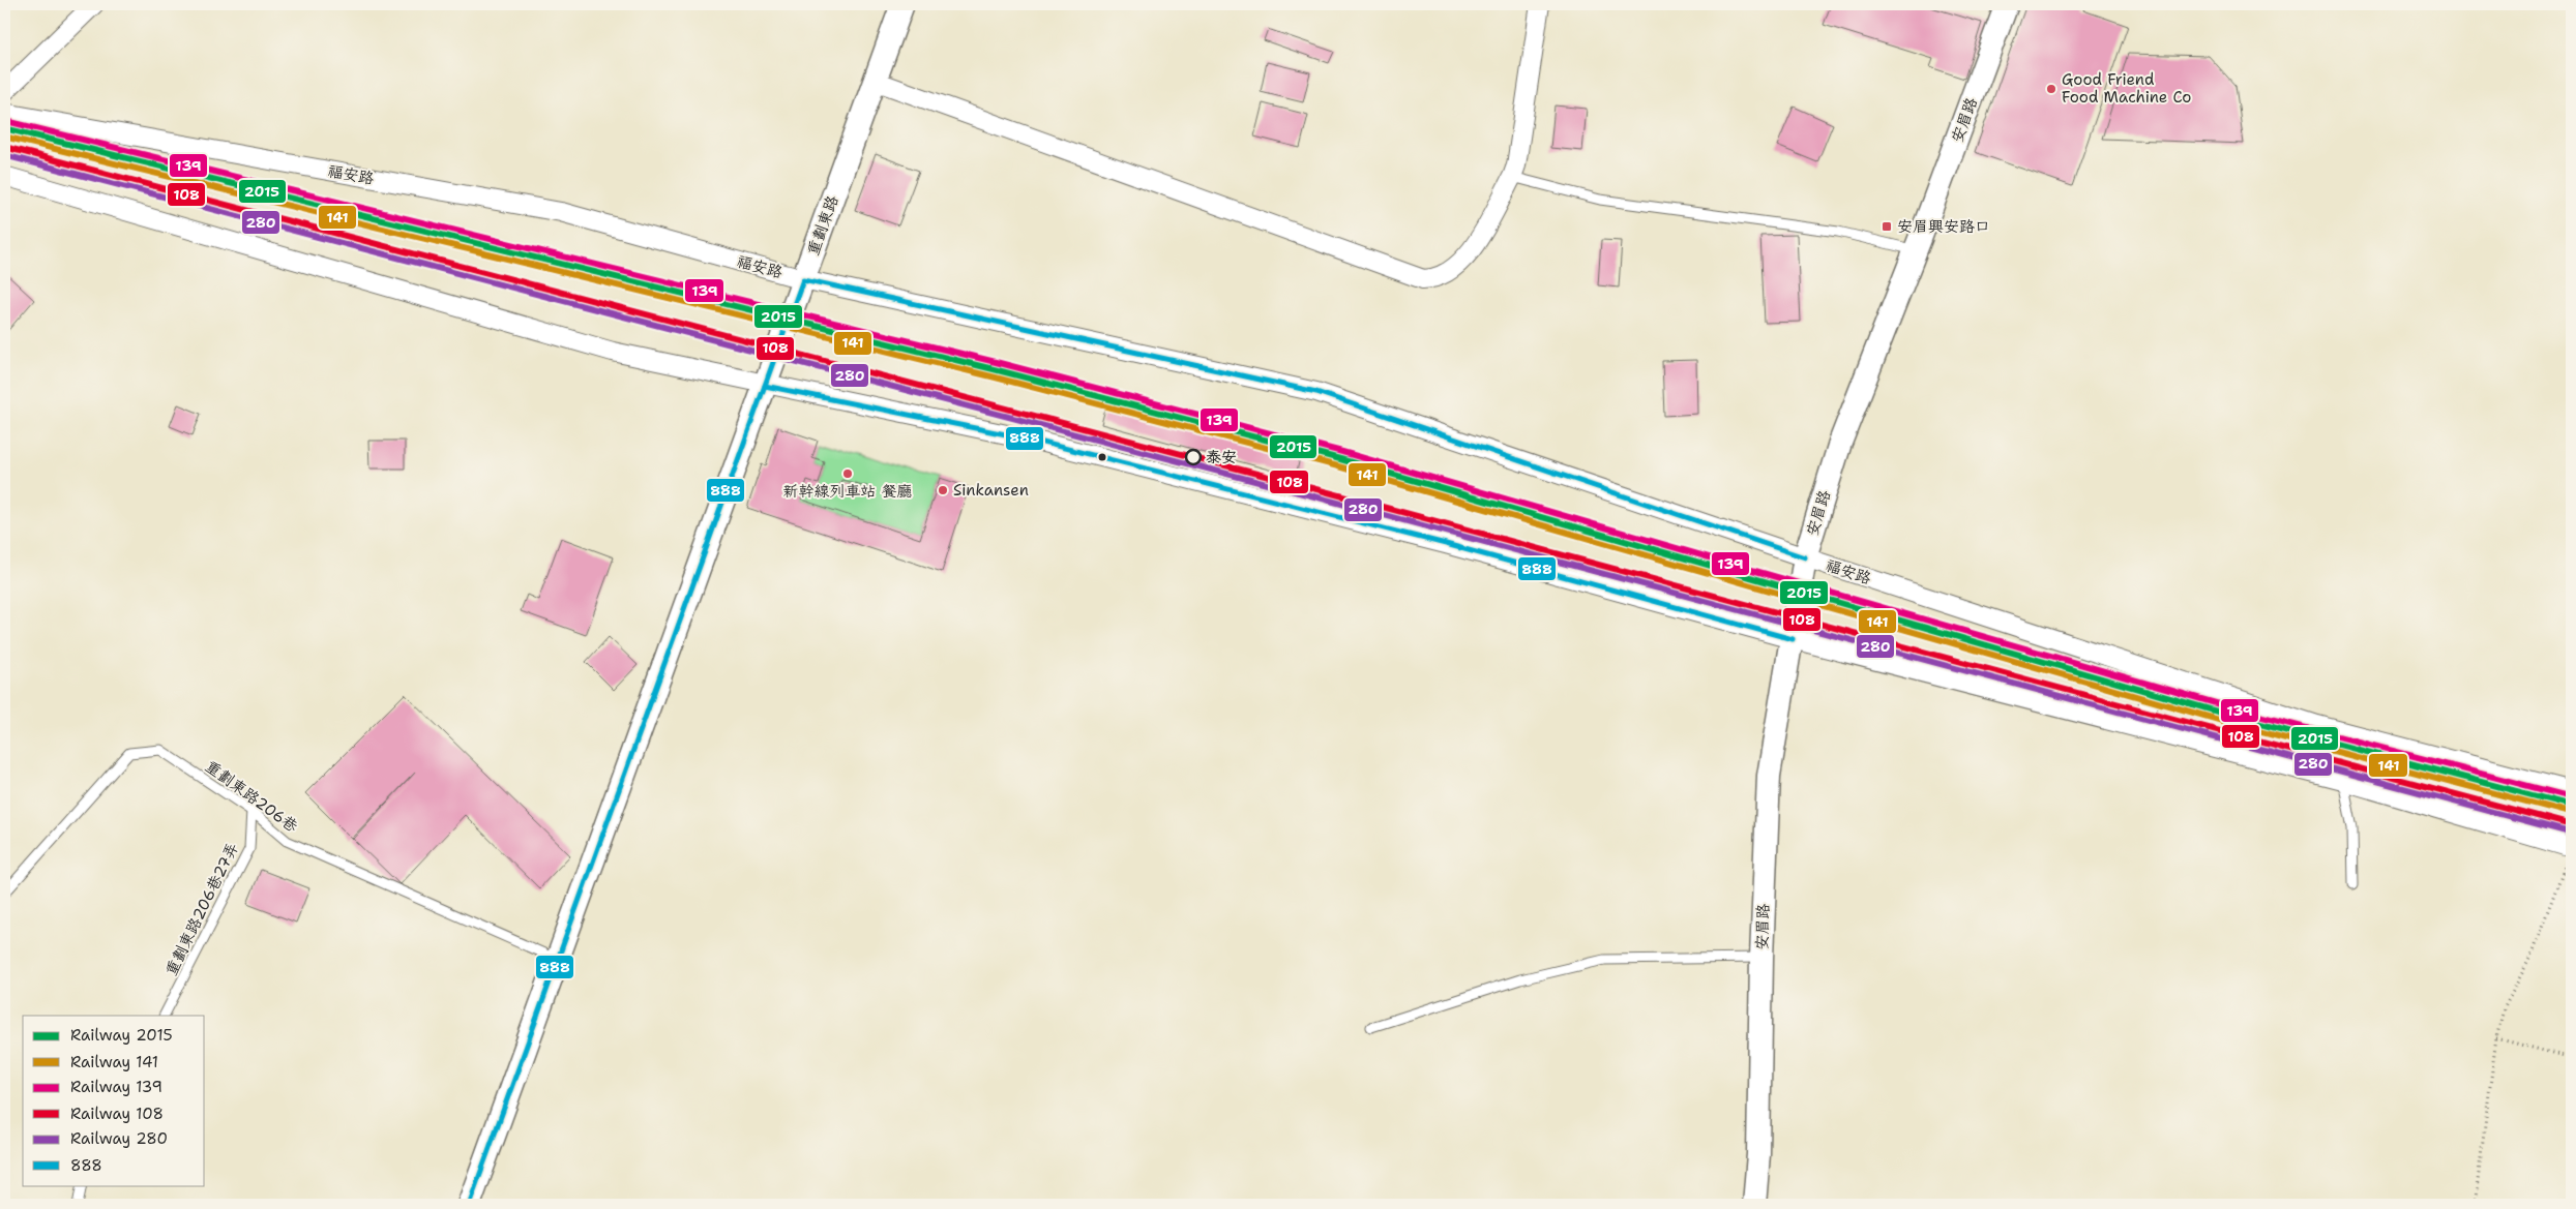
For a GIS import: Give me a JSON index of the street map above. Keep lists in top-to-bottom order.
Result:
{
  "streets": {
    "street": ["安眉路", "福安路", "重劃東路"],
    "lane": ["重劃東路206巷", "重劃東路206巷27弄"]
  },
  "crossings": [
    ["安眉路", "福安路"],
    ["福安路", "重劃東路"],
    ["重劃東路", "重劃東路206巷"],
    ["重劃東路206巷", "重劃東路206巷27弄"]
  ],
  "places": {
    "other": [
      "Good Friend Food Machine Co",
      "泰安",
      "新幹線列車站 餐廳",
      "Sinkansen"
    ],
    "transit": ["安眉興安路口"]
  },
  "lines": [
    "rail line 139",
    "rail line 2015",
    "rail line 141",
    "rail line 108",
    "rail line 280",
    "transit line 888"
  ],
  "legend": [
    "Railway 2015",
    "Railway 141",
    "Railway 139",
    "Railway 108",
    "Railway 280",
    "888"
  ]
}
